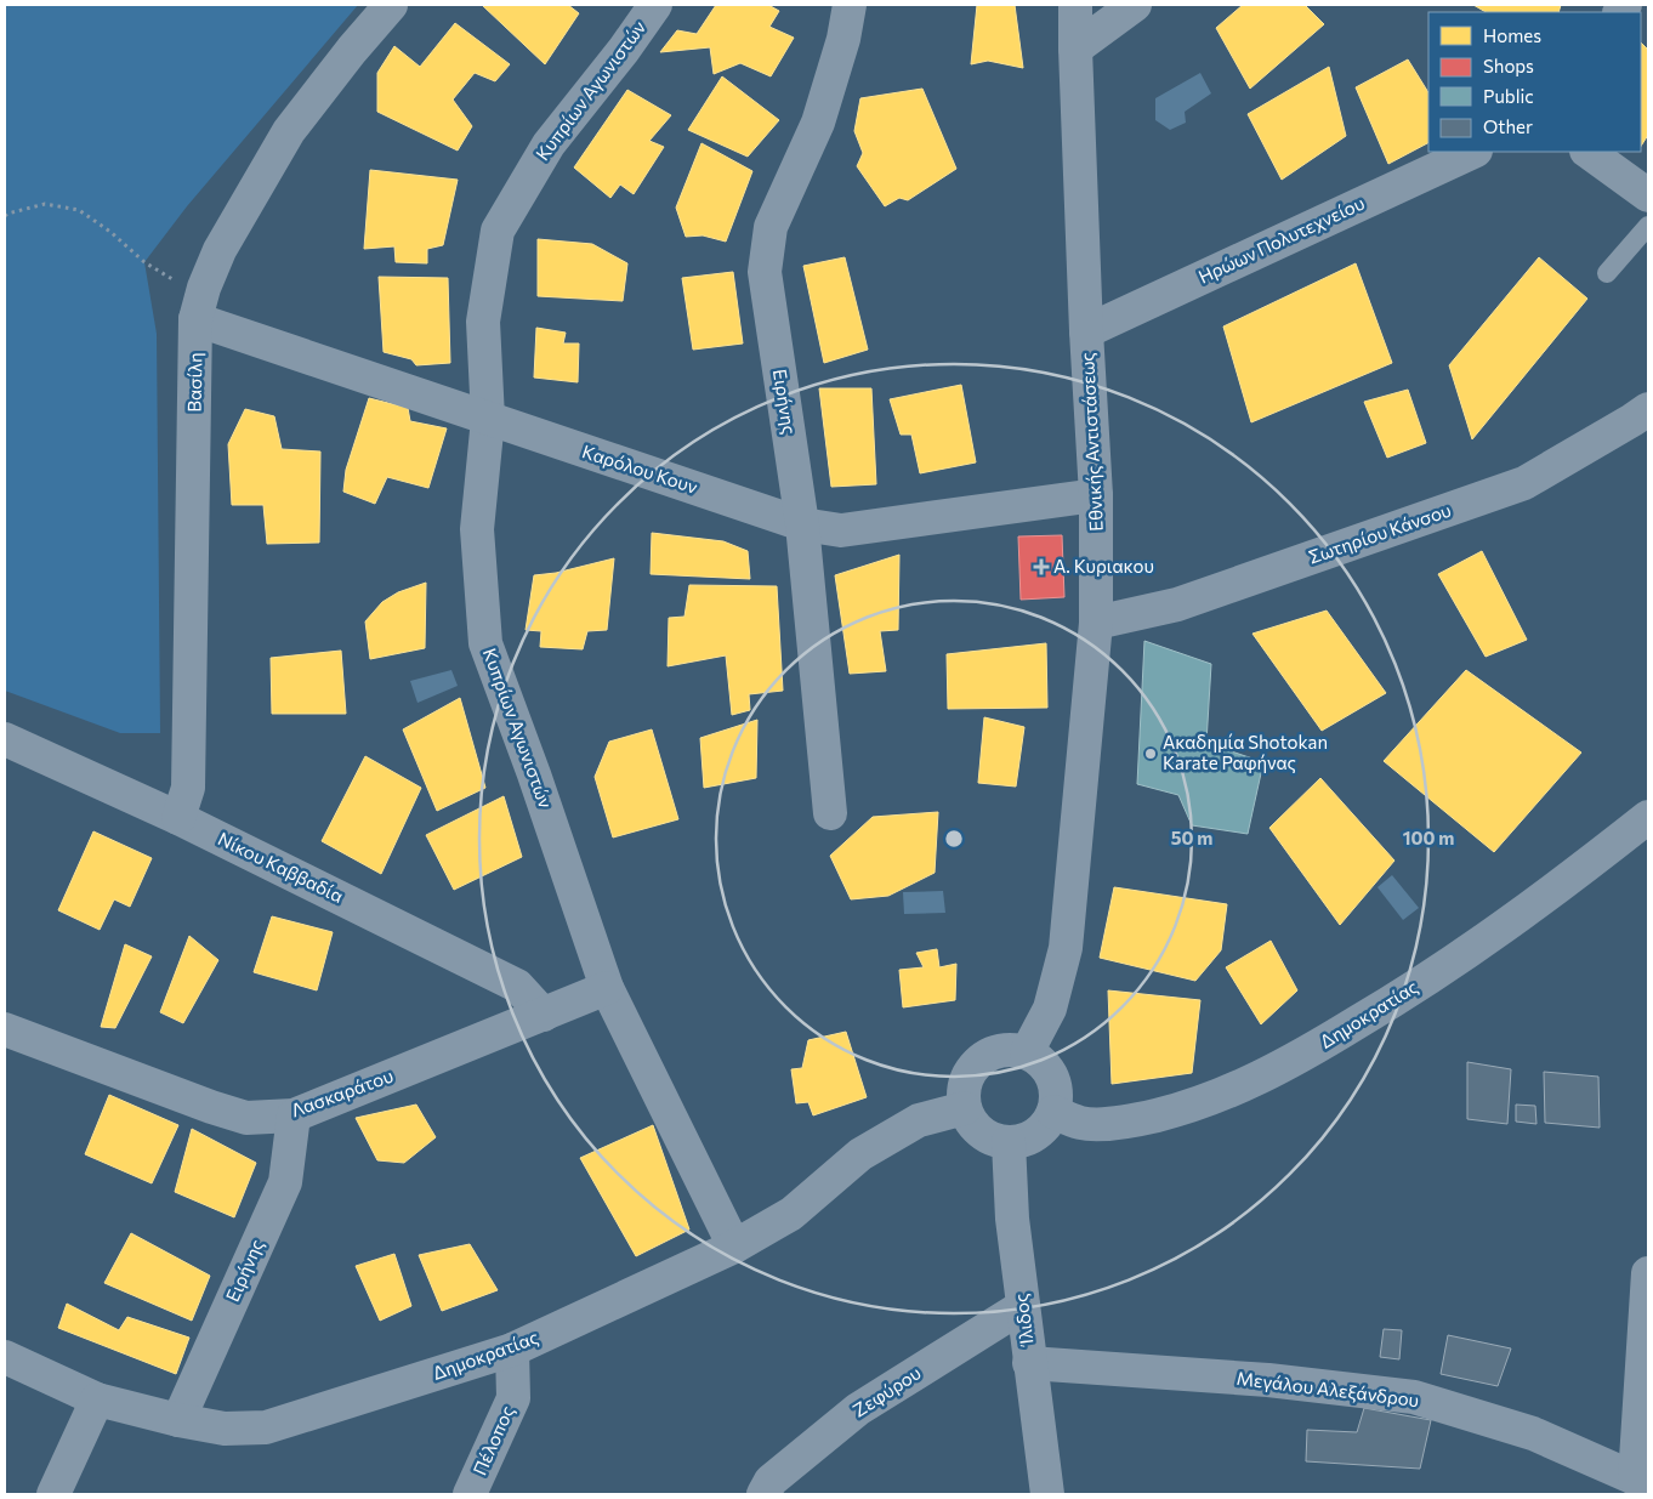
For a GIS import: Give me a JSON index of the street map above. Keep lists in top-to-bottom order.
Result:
{
  "streets": {
    "street": [
      "Κυπρίων Αγωνιστών",
      "Ηρώων Πολυτεχνείου",
      "Βασίλη",
      "Ειρήνης",
      "Εθνικής Αντιστάσεως",
      "Καρόλου Κουν",
      "Σωτηρίου Κάνσου",
      "Νίκου Καββαδία",
      "Δημοκρατίας",
      "Λασκαράτου",
      "Ίλιδος",
      "Μεγάλου Αλεξάνδρου",
      "Ζεφύρου",
      "Πέλοπος"
    ]
  },
  "crossings": [
    ["Κυπρίων Αγωνιστών", "Καρόλου Κουν"],
    ["Κυπρίων Αγωνιστών", "Δημοκρατίας"],
    ["Κυπρίων Αγωνιστών", "Λασκαράτου"],
    ["Ηρώων Πολυτεχνείου", "Εθνικής Αντιστάσεως"],
    ["Βασίλη", "Καρόλου Κουν"],
    ["Βασίλη", "Νίκου Καββαδία"],
    ["Ειρήνης", "Καρόλου Κουν"],
    ["Ειρήνης", "Δημοκρατίας"],
    ["Ειρήνης", "Λασκαράτου"],
    ["Εθνικής Αντιστάσεως", "Καρόλου Κουν"],
    ["Εθνικής Αντιστάσεως", "Σωτηρίου Κάνσου"],
    ["Εθνικής Αντιστάσεως", "Δημοκρατίας"],
    ["Εθνικής Αντιστάσεως", "Ίλιδος"],
    ["Νίκου Καββαδία", "Λασκαράτου"],
    ["Δημοκρατίας", "Ίλιδος"],
    ["Δημοκρατίας", "Πέλοπος"],
    ["Ίλιδος", "Μεγάλου Αλεξάνδρου"],
    ["Ίλιδος", "Ζεφύρου"]
  ],
  "places": {
    "health": ["Α. Κυριακου"],
    "other": ["Ακαδημία Shotokan Karate Ραφήνας"]
  },
  "legend": [
    "Homes",
    "Shops",
    "Public",
    "Other"
  ],
  "rings": ["50 m", "100 m"]
}
